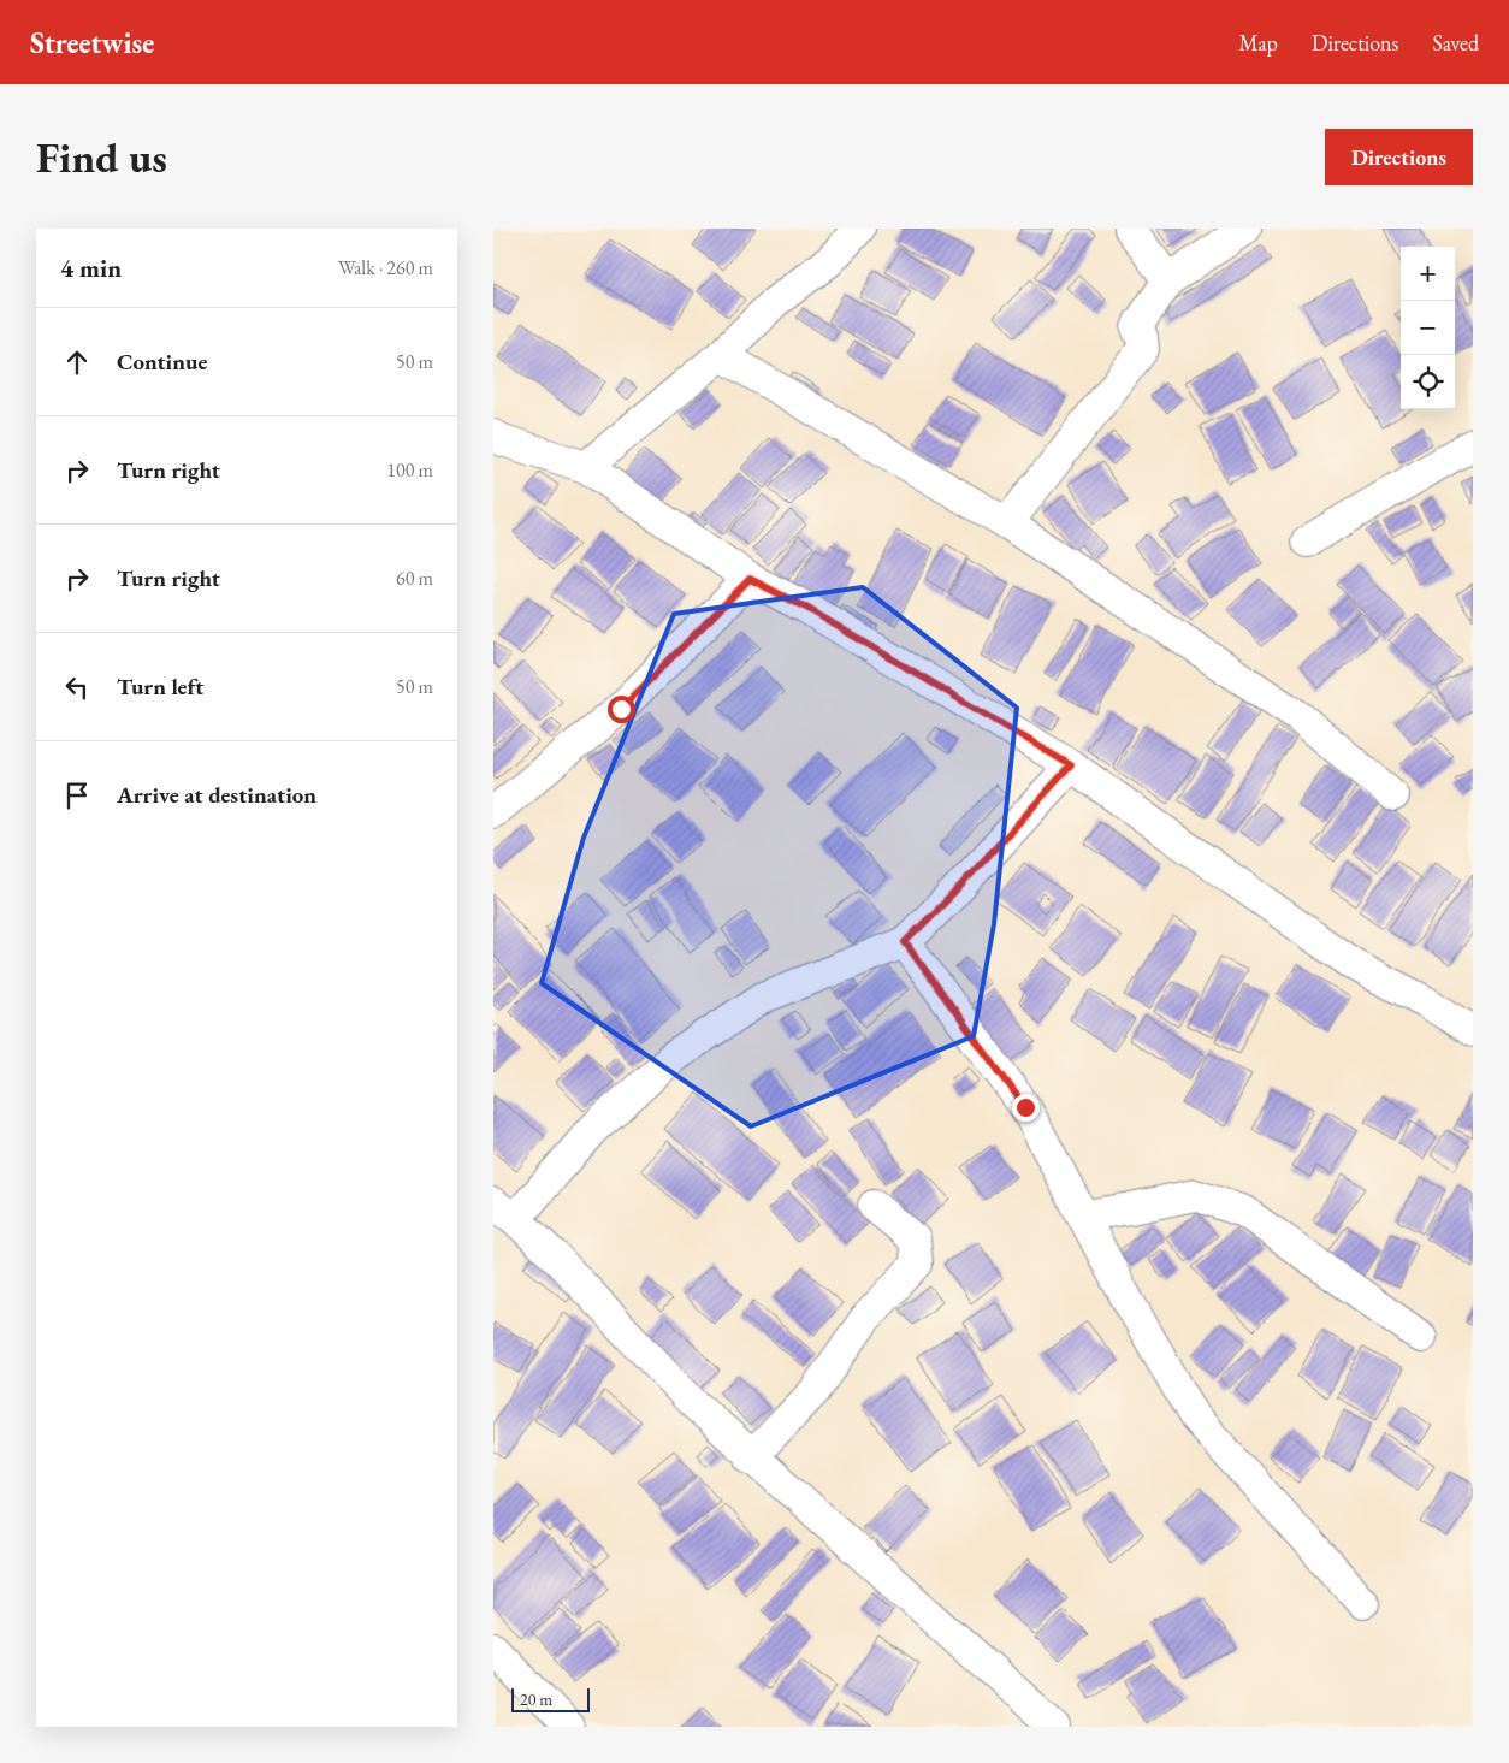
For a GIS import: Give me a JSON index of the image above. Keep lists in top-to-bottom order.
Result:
{
  "scale_bar": "20 m",
  "page": {
    "header": "Streetwise",
    "nav": ["Map", "Directions", "Saved"],
    "buttons": "Directions",
    "title": "Find us",
    "heading": ["4 min", "Walk · 260 m"],
    "map_buttons": ["+", "−"],
    "list": [
      ["Continue", "50 m"],
      ["Turn right", "100 m"],
      ["Turn right", "60 m"],
      ["Turn left", "50 m"],
      "Arrive at destination"
    ],
    "scale": "20 m"
  }
}
